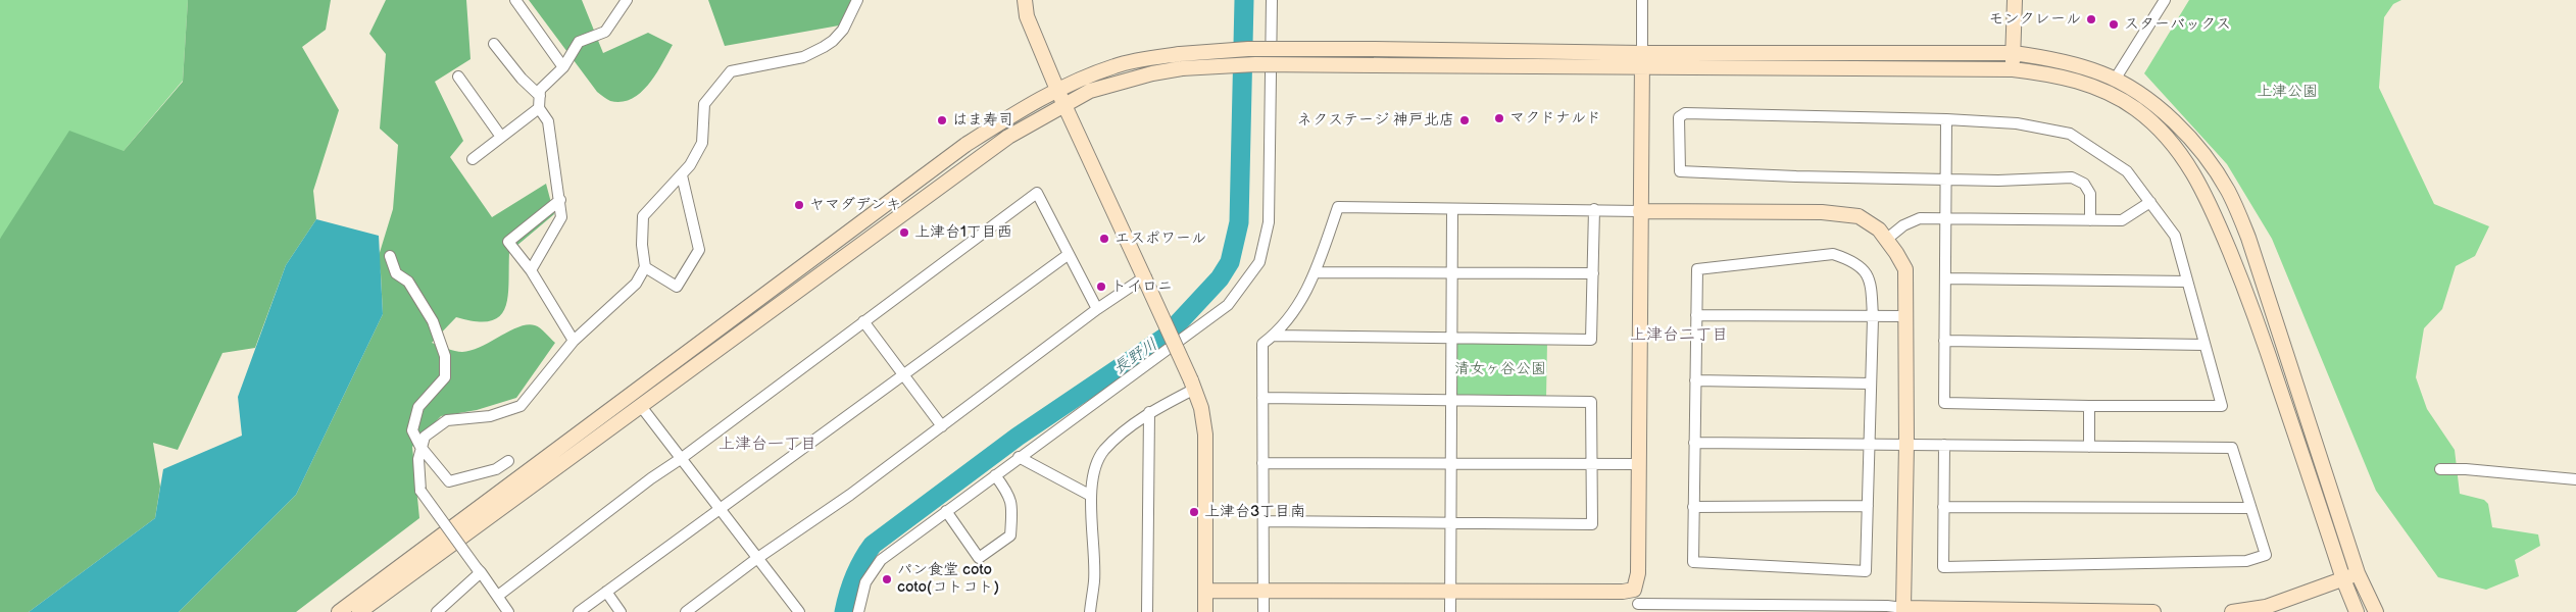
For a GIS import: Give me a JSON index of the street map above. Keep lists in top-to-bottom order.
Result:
{
  "districts": ["上津台二丁目", "上津台一丁目"],
  "water": ["長野川"],
  "parks": ["上津公園", "清女ヶ谷公園"],
  "places": [
    "モンクレール",
    "スターバックス",
    "マクドナルド",
    "はま寿司",
    "ネクステージ 神戸北店",
    "ヤマダデンキ",
    "上津台1丁目西",
    "エスポワール",
    "トイロニ",
    "上津台3丁目南",
    "パン食堂 coto coto(コトコト)"
  ]
}
